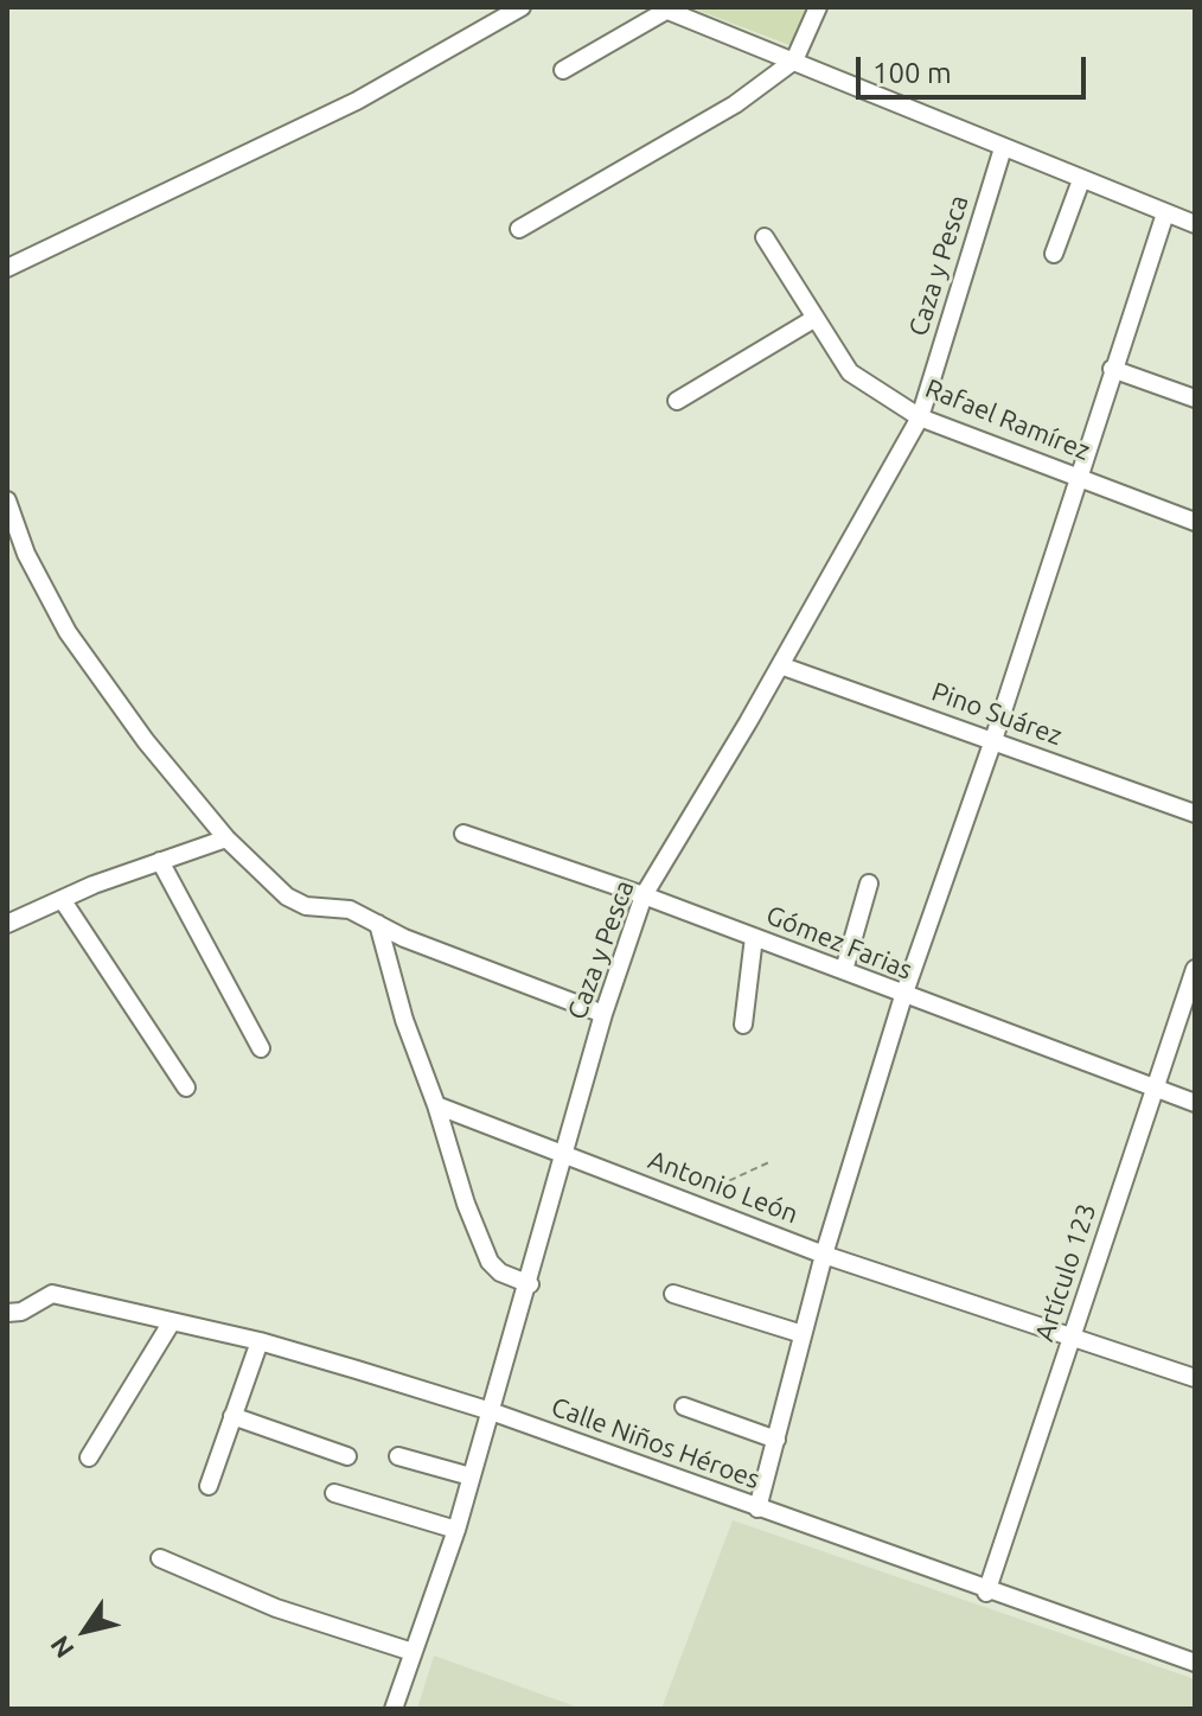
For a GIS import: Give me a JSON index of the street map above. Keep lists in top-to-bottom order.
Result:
{
  "streets": {
    "street": [
      "Caza y Pesca",
      "Rafael Ramírez",
      "Pino Suárez",
      "Gómez Farias",
      "Antonio León",
      "Artículo 123",
      "Calle Niños Héroes"
    ]
  },
  "crossings": [
    ["Caza y Pesca", "Rafael Ramírez"],
    ["Caza y Pesca", "Pino Suárez"],
    ["Caza y Pesca", "Gómez Farias"],
    ["Caza y Pesca", "Antonio León"],
    ["Caza y Pesca", "Calle Niños Héroes"],
    ["Gómez Farias", "Artículo 123"],
    ["Antonio León", "Artículo 123"],
    ["Artículo 123", "Calle Niños Héroes"]
  ],
  "scale_bar": "100 m",
  "north": "bottom left"
}
